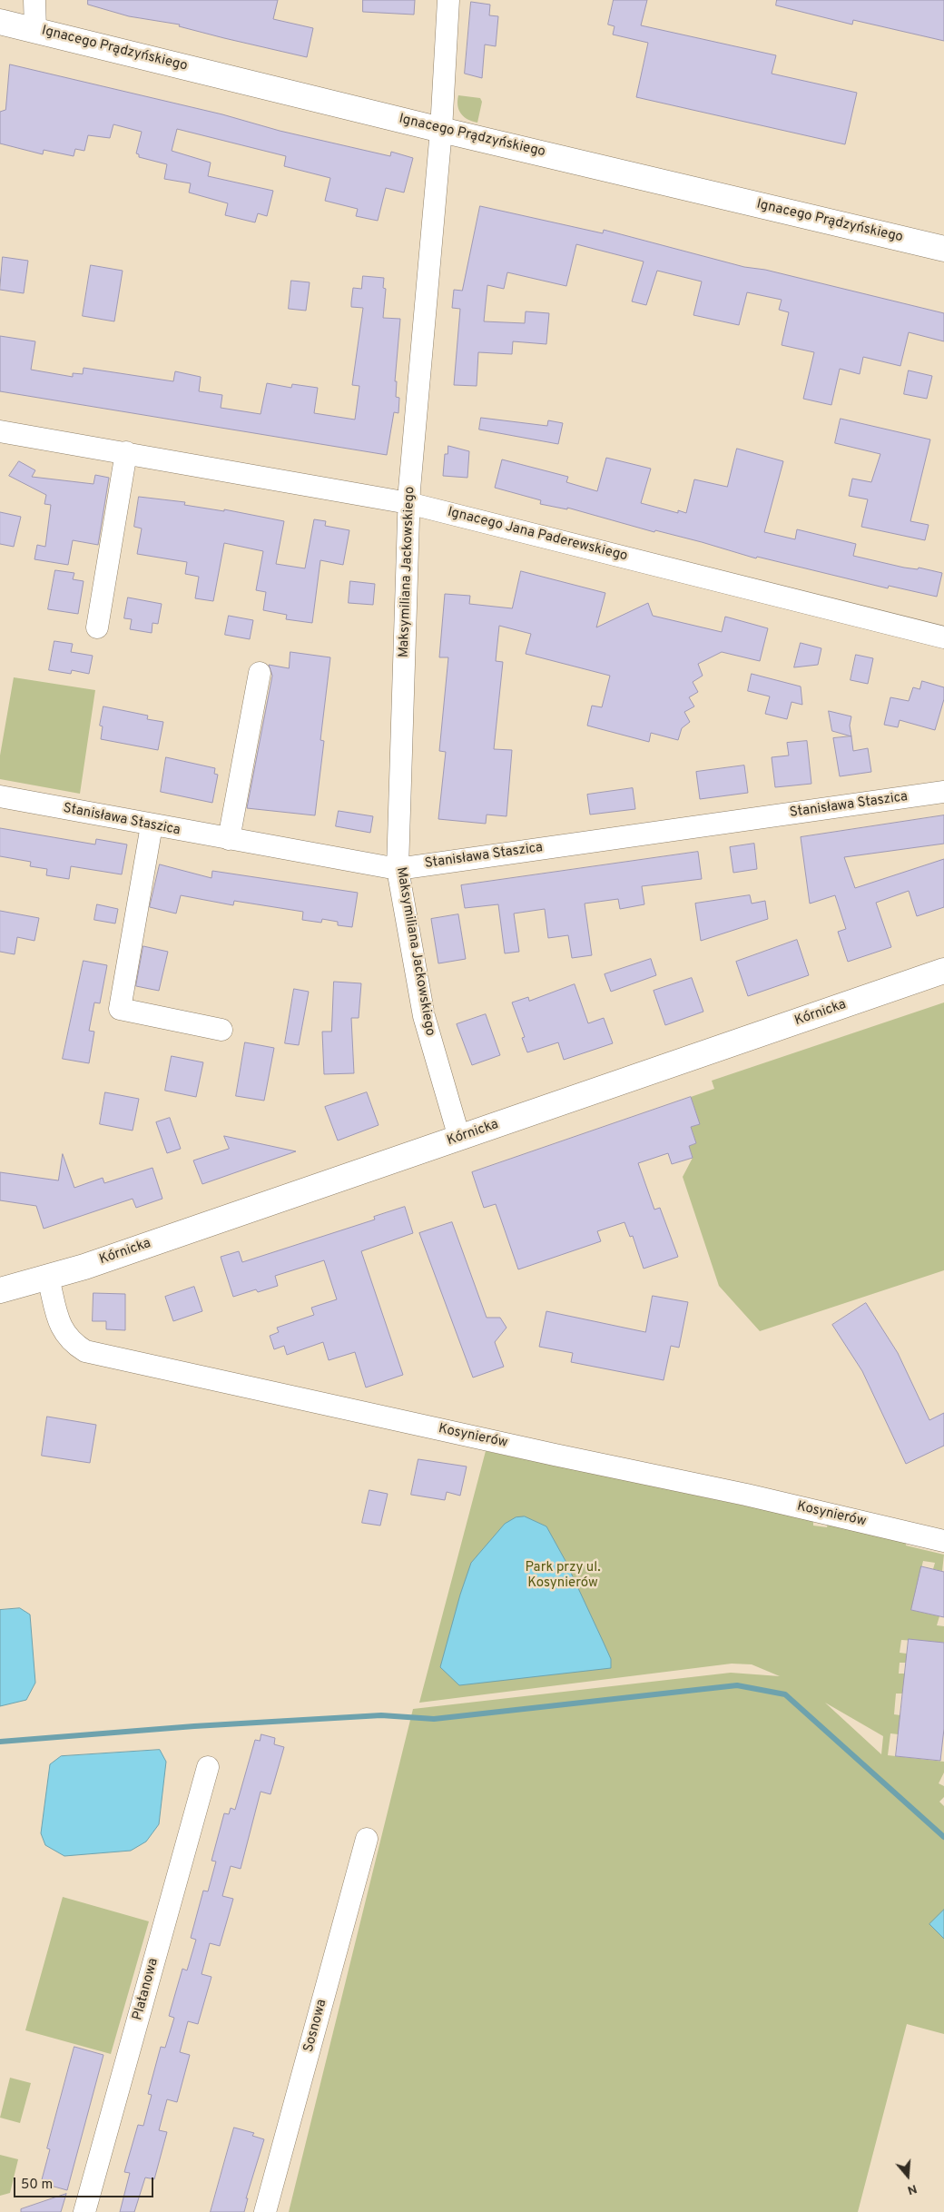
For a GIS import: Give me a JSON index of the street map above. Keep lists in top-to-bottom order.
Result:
{
  "streets": {
    "street": [
      "Ignacego Prądzyńskiego",
      "Ignacego Jana Paderewskiego",
      "Maksymiliana Jackowskiego",
      "Stanisława Staszica",
      "Kórnicka",
      "Kosynierów",
      "Platanowa",
      "Sosnowa"
    ]
  },
  "crossings": [
    ["Ignacego Prądzyńskiego", "Maksymiliana Jackowskiego"],
    ["Ignacego Jana Paderewskiego", "Maksymiliana Jackowskiego"],
    ["Maksymiliana Jackowskiego", "Stanisława Staszica"],
    ["Maksymiliana Jackowskiego", "Kórnicka"],
    ["Kórnicka", "Kosynierów"]
  ],
  "parks": ["Park przy ul. Kosynierów"],
  "scale_bar": "50 m",
  "north": "bottom"
}
